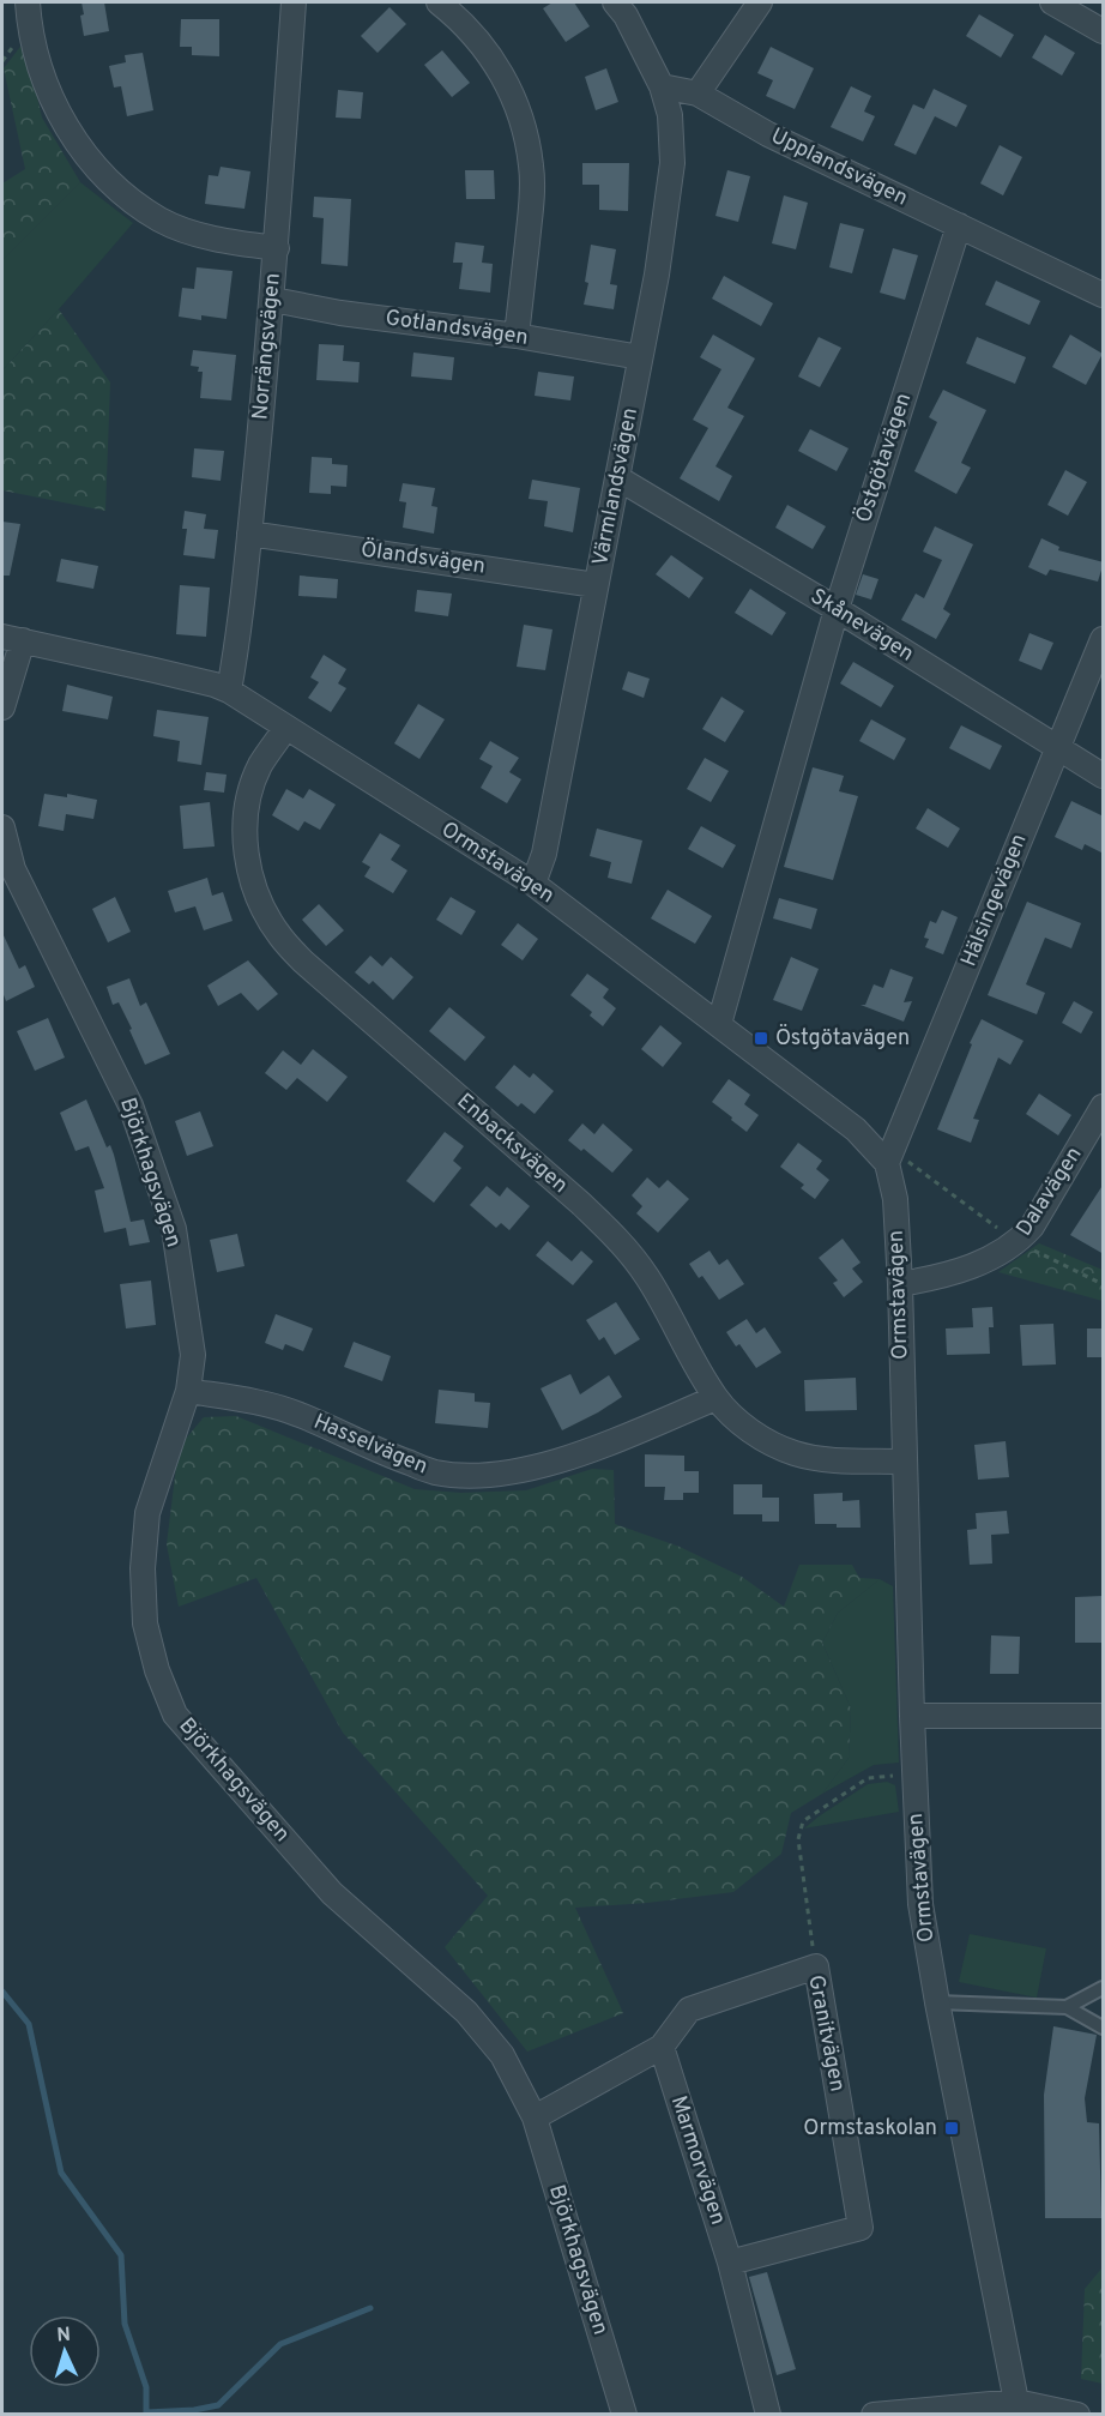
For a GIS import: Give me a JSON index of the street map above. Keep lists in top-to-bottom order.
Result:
{
  "streets": {
    "street": [
      "Upplandsvägen",
      "Gotlandsvägen",
      "Norrängsvägen",
      "Östgötavägen",
      "Värmlandsvägen",
      "Ölandsvägen",
      "Skånevägen",
      "Ormstavägen",
      "Hälsingevägen",
      "Enbacksvägen",
      "Björkhagsvägen",
      "Dalavägen",
      "Hasselvägen",
      "Granitvägen",
      "Marmorvägen"
    ]
  },
  "crossings": [
    ["Upplandsvägen", "Östgötavägen"],
    ["Upplandsvägen", "Värmlandsvägen"],
    ["Gotlandsvägen", "Norrängsvägen"],
    ["Gotlandsvägen", "Värmlandsvägen"],
    ["Norrängsvägen", "Ölandsvägen"],
    ["Norrängsvägen", "Ormstavägen"],
    ["Östgötavägen", "Skånevägen"],
    ["Östgötavägen", "Ormstavägen"],
    ["Värmlandsvägen", "Ölandsvägen"],
    ["Värmlandsvägen", "Skånevägen"],
    ["Värmlandsvägen", "Ormstavägen"],
    ["Skånevägen", "Hälsingevägen"],
    ["Ormstavägen", "Hälsingevägen"],
    ["Ormstavägen", "Enbacksvägen"],
    ["Ormstavägen", "Dalavägen"],
    ["Enbacksvägen", "Hasselvägen"],
    ["Björkhagsvägen", "Hasselvägen"],
    ["Granitvägen", "Marmorvägen"]
  ],
  "places": {
    "transit": ["Östgötavägen", "Ormstaskolan"]
  },
  "north": "top"
}
